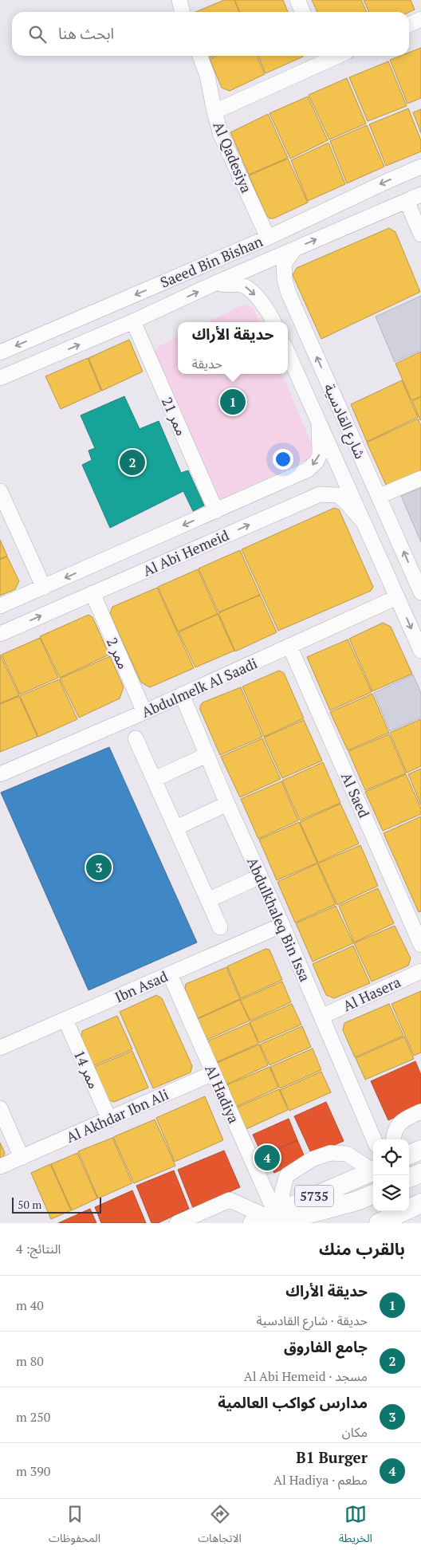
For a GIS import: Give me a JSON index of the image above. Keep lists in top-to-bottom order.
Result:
{
  "streets": {
    "main road": ["5735"],
    "street": [
      "Al Qadesiya",
      "Saeed Bin Bishan",
      "ممر 21",
      "شارع القادسية",
      "Al Abi Hemeid",
      "ممر 2",
      "Abdulmelk Al Saadi",
      "Al Saed",
      "Abdulkhaleq Bin Issa",
      "Ibn Asad",
      "Al Hasera",
      "ممر 14",
      "Al Hadiya",
      "Al Akhdar Ibn Ali"
    ]
  },
  "crossings": [
    ["Al Qadesiya", "Saeed Bin Bishan"],
    ["Saeed Bin Bishan", "ممر 21"],
    ["Saeed Bin Bishan", "شارع القادسية"],
    ["ممر 21", "Al Abi Hemeid"],
    ["شارع القادسية", "Al Abi Hemeid"],
    ["شارع القادسية", "Abdulmelk Al Saadi"],
    ["Al Abi Hemeid", "ممر 2"],
    ["ممر 2", "Abdulmelk Al Saadi"],
    ["Abdulmelk Al Saadi", "Al Saed"],
    ["Abdulmelk Al Saadi", "Abdulkhaleq Bin Issa"],
    ["Abdulkhaleq Bin Issa", "Ibn Asad"],
    ["Abdulkhaleq Bin Issa", "Al Hasera"],
    ["Ibn Asad", "ممر 14"],
    ["Ibn Asad", "Al Hadiya"],
    ["ممر 14", "Al Akhdar Ibn Ali"],
    ["Al Hadiya", "Al Akhdar Ibn Ali"],
    ["Al Hadiya", "5735"]
  ],
  "scale_bar": "50 m",
  "page": {
    "search": "ابحث هنا",
    "popup": ["حديقة الأراك", "حديقة"],
    "pins": [
      "1",
      "2",
      "3",
      "4"
    ],
    "scale": "50 m",
    "heading": ["بالقرب منك", "النتائج: 4"],
    "list": [
      {
        "mark": "1",
        "name": "حديقة الأراك",
        "note": "حديقة · شارع القادسية",
        "value": "40 m"
      },
      {
        "mark": "2",
        "name": "جامع الفاروق",
        "note": "مسجد · Al Abi Hemeid",
        "value": "80 m"
      },
      {
        "mark": "3",
        "name": "مدارس كواكب العالمية",
        "note": "مكان",
        "value": "250 m"
      },
      {
        "mark": "4",
        "name": "B1 Burger",
        "note": "مطعم · Al Hadiya",
        "value": "390 m"
      }
    ],
    "nav": ["الخريطة", "الاتجاهات", "المحفوظات"]
  }
}
